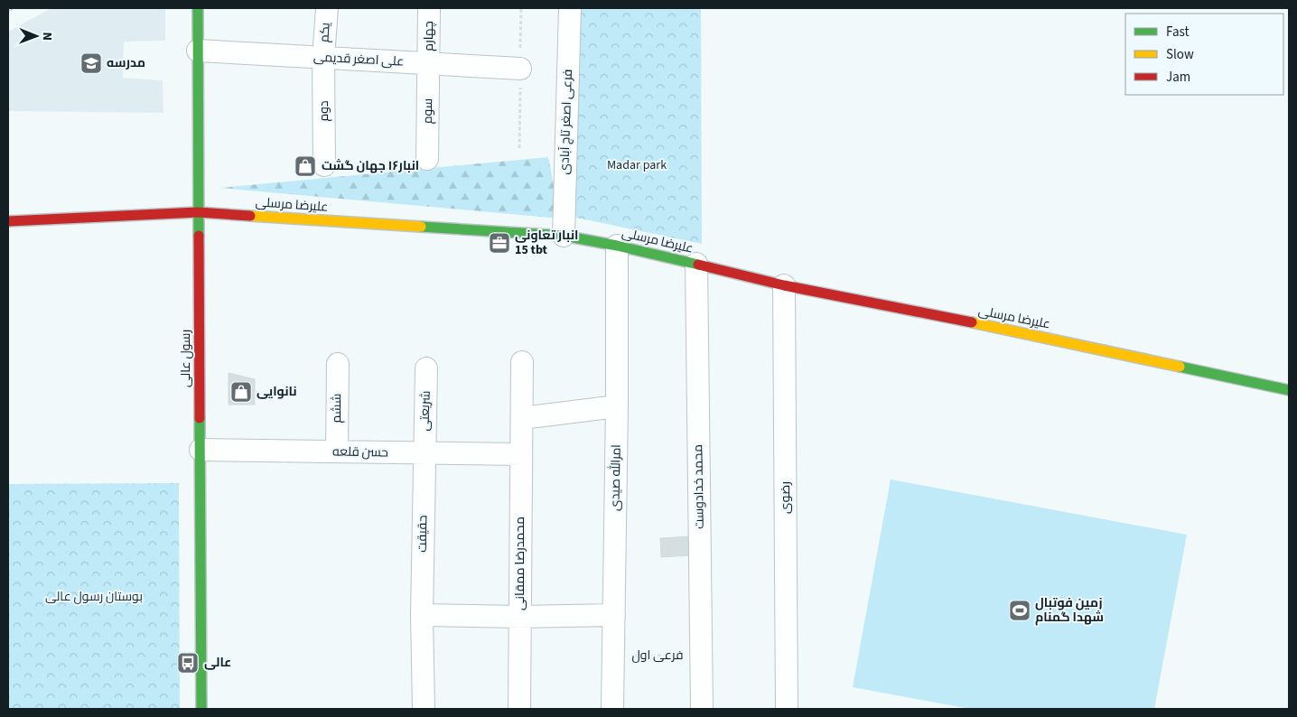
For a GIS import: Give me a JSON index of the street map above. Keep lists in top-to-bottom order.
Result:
{
  "streets": {
    "street": [
      "یکم",
      "چهارم",
      "علی اصغر قدیمی",
      "دوم",
      "سوم",
      "فرعی اصغر تاج آبادی",
      "علیرضا مرسلی",
      "رسول عالی",
      "ششم",
      "شریعتی",
      "حسن قلعه",
      "امرالله صیدی",
      "محمد خدادوست",
      "رضوی",
      "حقیقت",
      "محمدرضا ممقانی"
    ],
    "path": ["فرعی اول"]
  },
  "crossings": [
    ["یکم", "علی اصغر قدیمی"],
    ["یکم", "دوم"],
    ["چهارم", "علی اصغر قدیمی"],
    ["چهارم", "سوم"],
    ["علی اصغر قدیمی", "دوم"],
    ["علی اصغر قدیمی", "سوم"],
    ["علی اصغر قدیمی", "رسول عالی"],
    ["فرعی اصغر تاج آبادی", "علیرضا مرسلی"],
    ["علیرضا مرسلی", "رسول عالی"],
    ["علیرضا مرسلی", "امرالله صیدی"],
    ["علیرضا مرسلی", "محمد خدادوست"],
    ["علیرضا مرسلی", "رضوی"],
    ["رسول عالی", "حسن قلعه"],
    ["ششم", "حسن قلعه"],
    ["شریعتی", "حسن قلعه"],
    ["شریعتی", "حقیقت"],
    ["حسن قلعه", "حقیقت"],
    ["حسن قلعه", "محمدرضا ممقانی"],
    ["امرالله صیدی", "فرعی اول"],
    ["محمد خدادوست", "فرعی اول"]
  ],
  "parks": ["Madar park", "بوستان رسول عالی"],
  "places": {
    "school or university": ["مدرسه"],
    "shop": ["انبار۱۶ جهان گشت", "نانوایی"],
    "office": ["انبار تعاونی 15 tbt"],
    "sports": ["زمین فوتبال شهدا گمنام"],
    "bus stop": ["عالی"]
  },
  "legend": ["Fast", "Slow", "Jam"],
  "north": "right"
}
